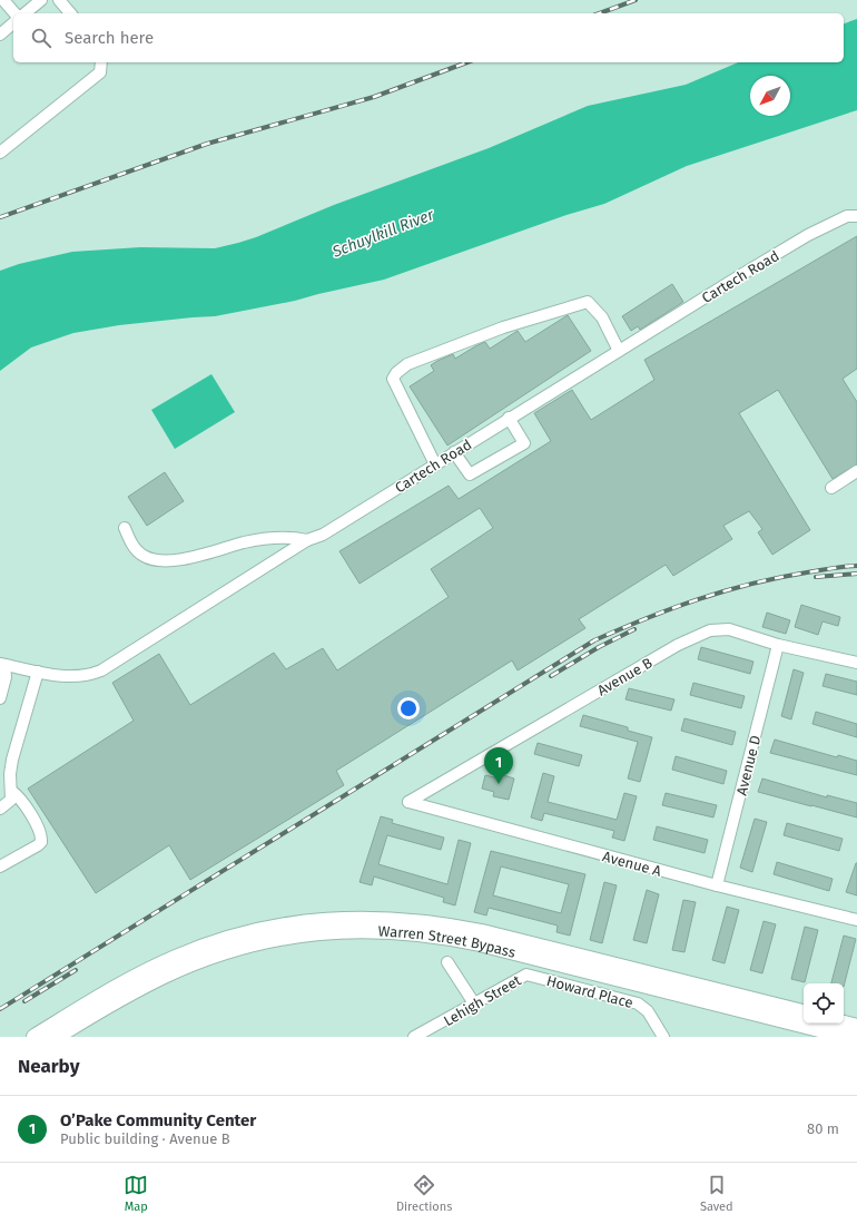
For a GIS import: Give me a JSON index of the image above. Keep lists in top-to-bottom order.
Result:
{
  "streets": {
    "highway": ["Warren Street Bypass"],
    "street": [
      "Cartech Road",
      "Avenue B",
      "Avenue D",
      "Avenue A",
      "Howard Place",
      "Lehigh Street"
    ]
  },
  "crossings": [
    ["Avenue B", "Avenue D"],
    ["Avenue B", "Avenue A"],
    ["Avenue D", "Avenue A"],
    ["Howard Place", "Lehigh Street"]
  ],
  "water": ["Schuylkill River"],
  "north": "bottom left",
  "page": {
    "search": "Search here",
    "pins": "1",
    "heading": "Nearby",
    "list": [
      {
        "mark": "1",
        "name": "O’Pake Community Center",
        "note": "Public building · Avenue B",
        "value": "80 m"
      }
    ],
    "nav": ["Map", "Directions", "Saved"]
  }
}
